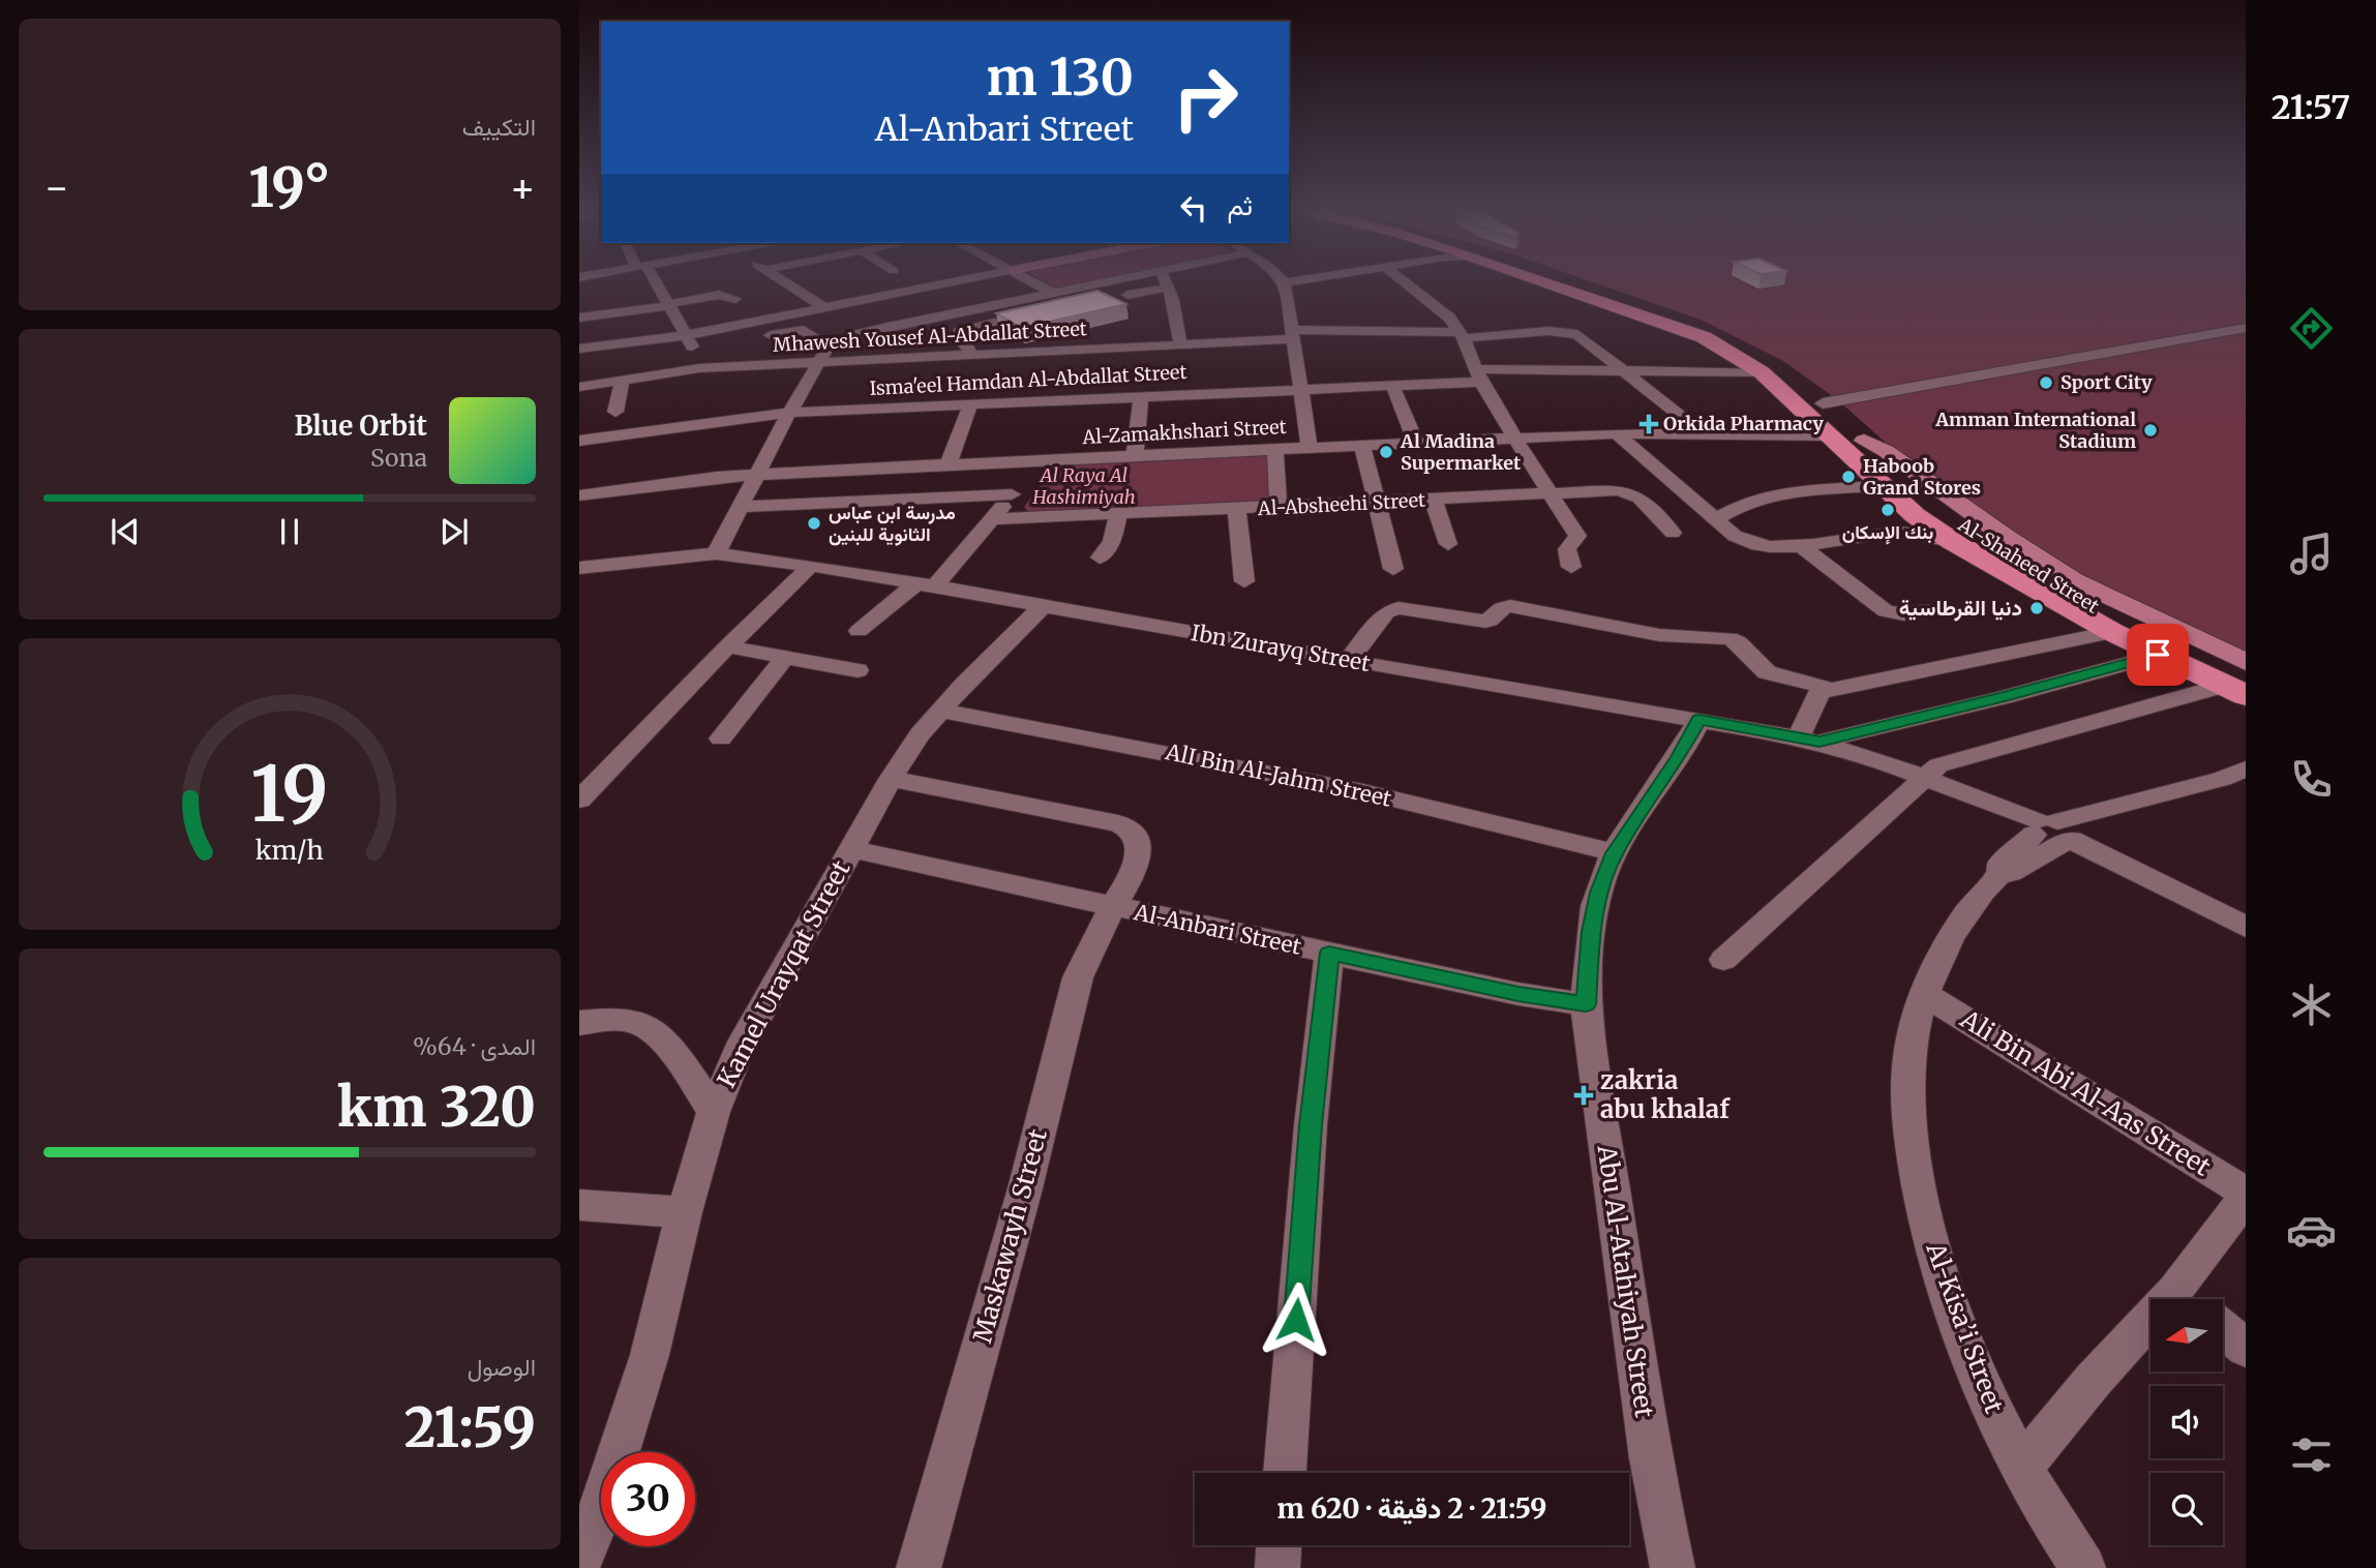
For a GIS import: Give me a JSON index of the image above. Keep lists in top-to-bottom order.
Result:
{
  "streets": {
    "highway": ["Al-Shaheed Street"],
    "street": [
      "Mhawesh Yousef Al-Abdallat Street",
      "Isma'eel Hamdan Al-Abdallat Street",
      "Al-Zamakhshari Street",
      "Al-Absheehi Street",
      "Ibn Zurayq Street",
      "AlI Bin Al-Jahm Street",
      "Al-Anbari Street",
      "Kamel Urayqat Street",
      "Ali Bin Abi Al-Aas Street",
      "Maskawayh Street",
      "Abu Al-Atahiyah Street",
      "Al-Kisa’i Street"
    ]
  },
  "crossings": [
    ["Mhawesh Yousef Al-Abdallat Street", "Isma'eel Hamdan Al-Abdallat Street"],
    ["Mhawesh Yousef Al-Abdallat Street", "Al-Zamakhshari Street"],
    ["Isma'eel Hamdan Al-Abdallat Street", "Al-Shaheed Street"],
    ["Al-Zamakhshari Street", "Al-Shaheed Street"],
    ["Ibn Zurayq Street", "Kamel Urayqat Street"],
    ["Ibn Zurayq Street", "Abu Al-Atahiyah Street"],
    ["Ibn Zurayq Street", "Al-Kisa’i Street"],
    ["AlI Bin Al-Jahm Street", "Kamel Urayqat Street"],
    ["AlI Bin Al-Jahm Street", "Abu Al-Atahiyah Street"],
    ["Al-Anbari Street", "Kamel Urayqat Street"],
    ["Al-Anbari Street", "Maskawayh Street"],
    ["Al-Anbari Street", "Abu Al-Atahiyah Street"],
    ["Kamel Urayqat Street", "Maskawayh Street"],
    ["Ali Bin Abi Al-Aas Street", "Al-Kisa’i Street"]
  ],
  "parks": ["Al Raya Al Hashimiyah"],
  "places": {
    "other": [
      "Sport City",
      "Amman International Stadium",
      "Al Madina Supermarket",
      "Haboob Grand Stores",
      "بنك الإسكان",
      "مدرسة ابن عباس الثانوية للبنين",
      "دنيا القرطاسية"
    ],
    "health": ["Orkida Pharmacy", "zakria abu khalaf"]
  },
  "north": "left",
  "page": {
    "tabs": "21:57",
    "tile": [
      "التكييف",
      ["المدى · 64%", "320 km"],
      ["الوصول", "21:59"]
    ],
    "turn": ["130 m", "Al-Anbari Street"],
    "heat": ["−", "19°", "+"],
    "then": "ثم",
    "song": ["Blue Orbit", "Sona"],
    "limit": "30",
    "trip": "21:59 · 2 دقيقة · 620 m",
    "gauge": ["19", "km/h"]
  }
}
